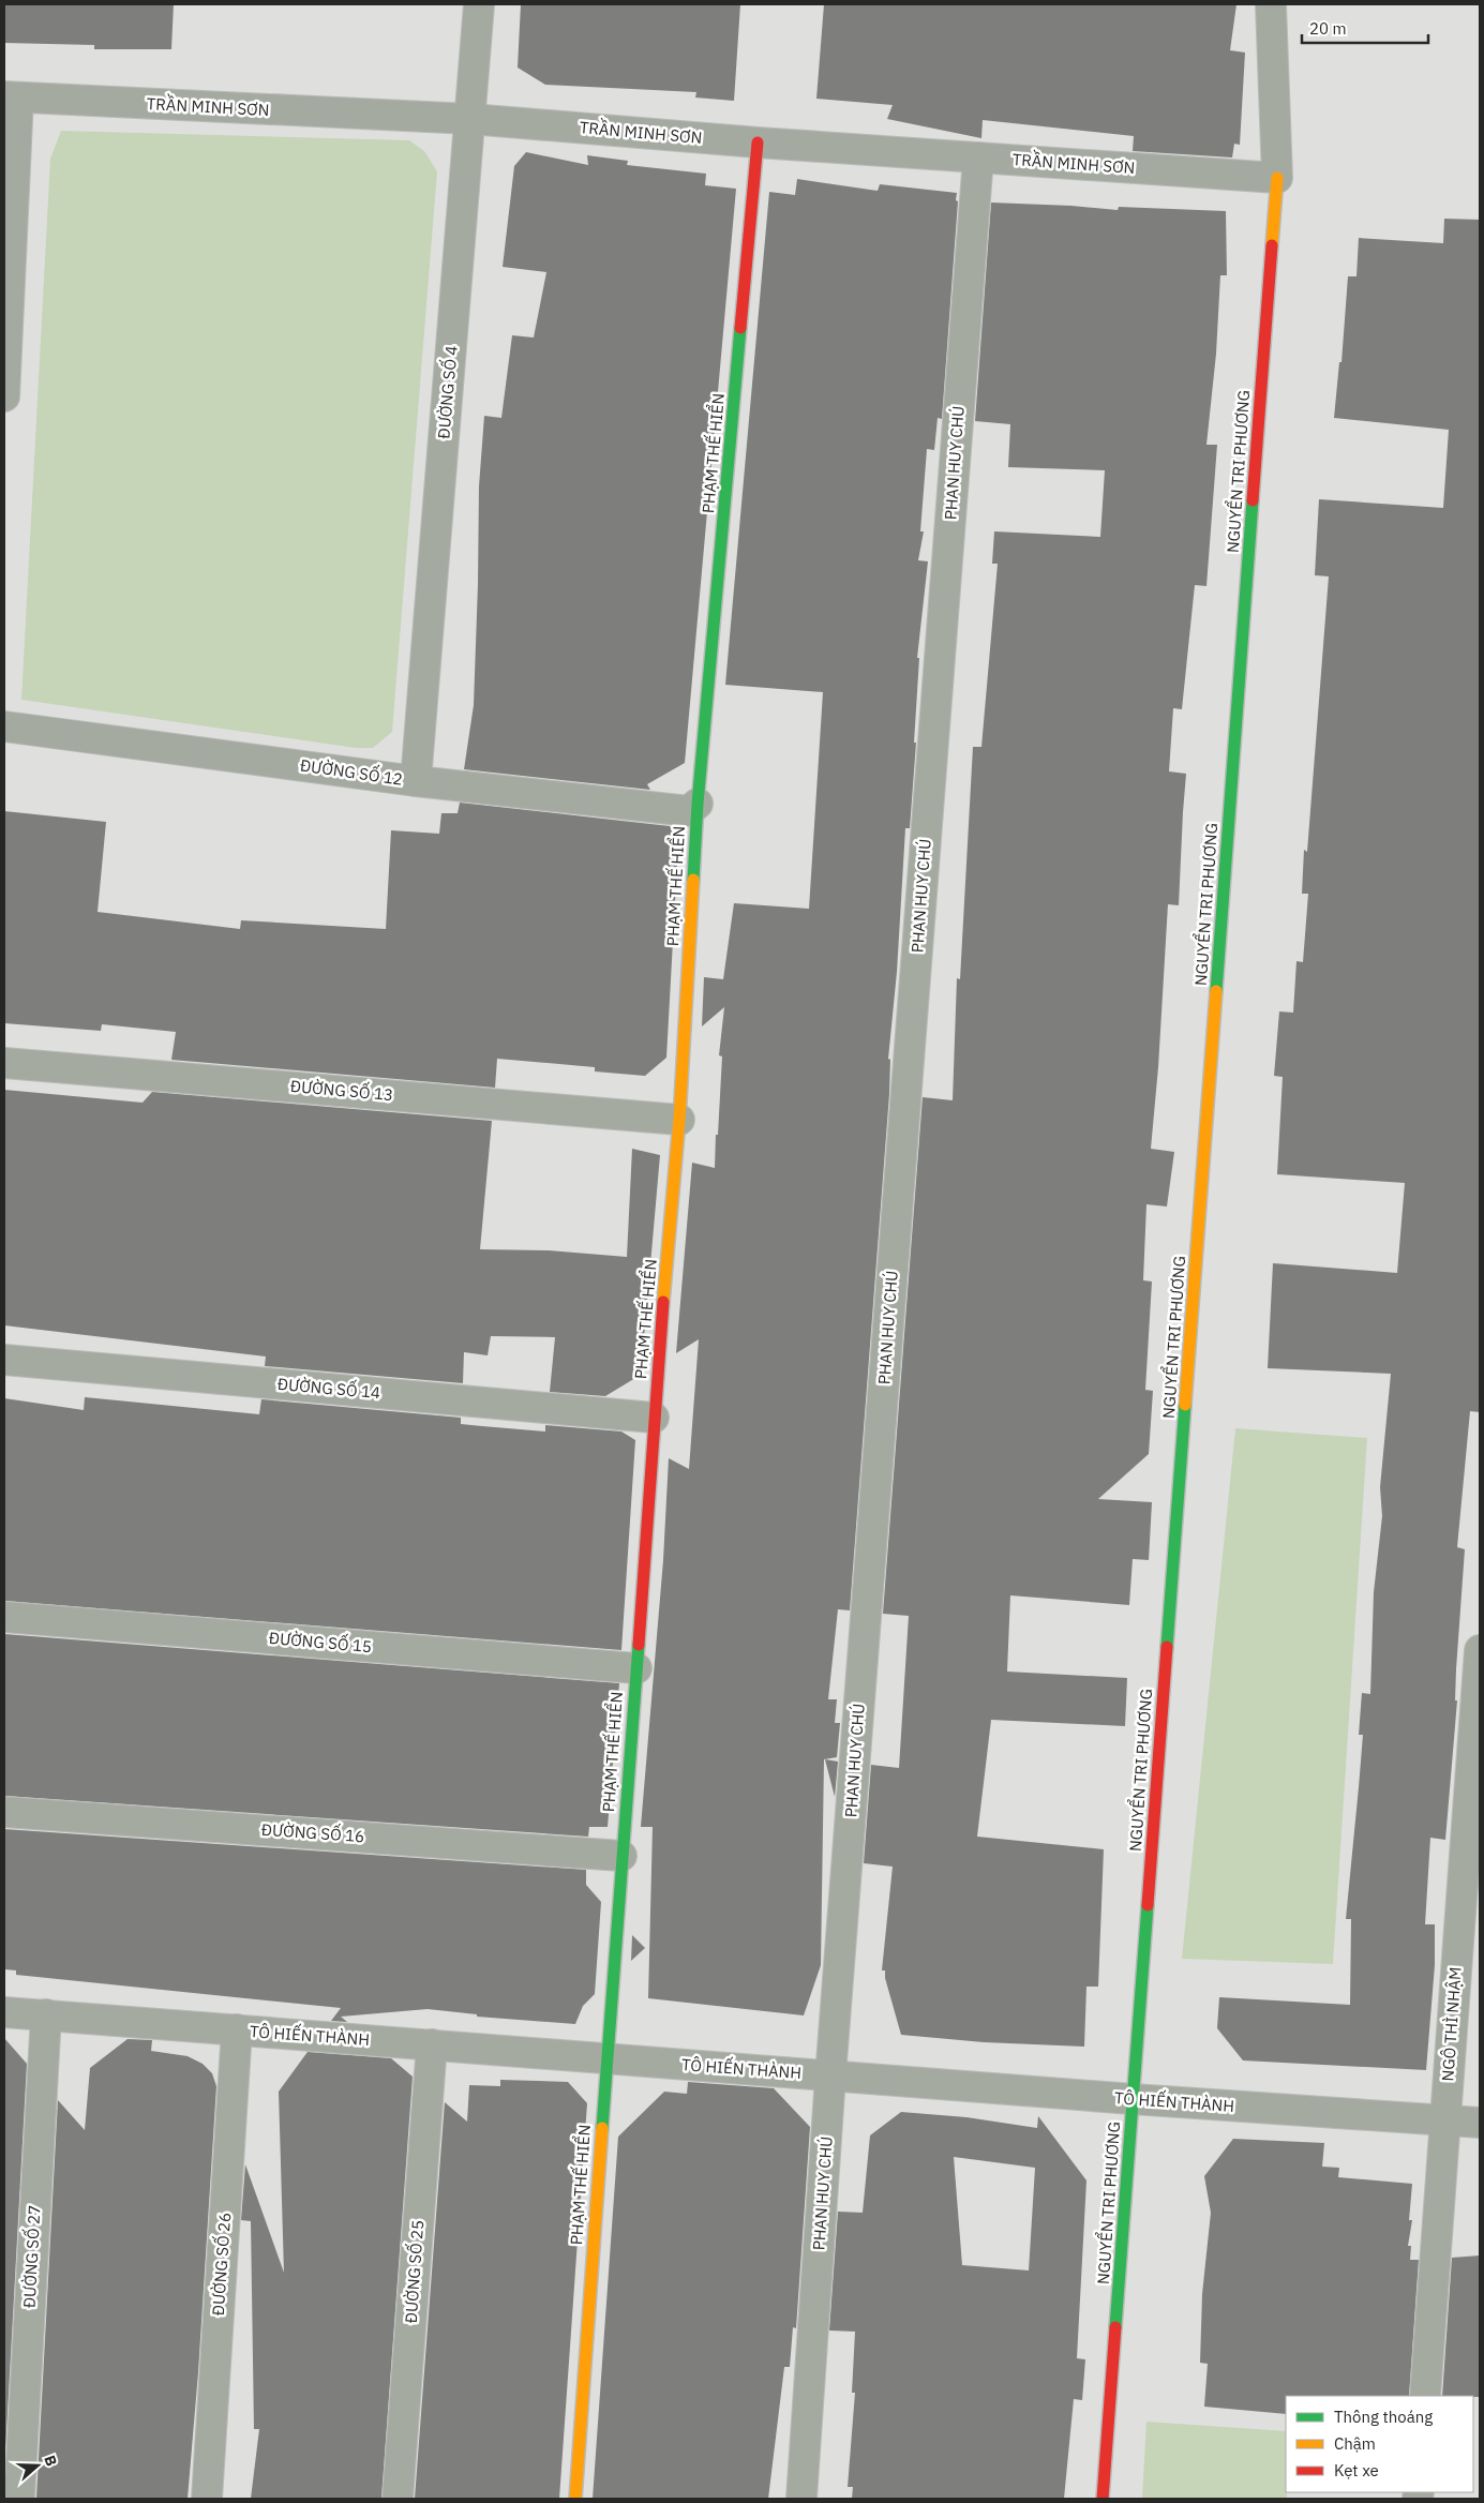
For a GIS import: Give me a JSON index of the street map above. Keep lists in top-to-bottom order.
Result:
{
  "streets": {
    "street": [
      "TRẦN MINH SƠN",
      "ĐƯỜNG SỐ 4",
      "PHẠM THẾ HIỂN",
      "PHAN HUY CHÚ",
      "NGUYỂN TRI PHƯƠNG",
      "ĐƯỜNG SỐ 12",
      "ĐƯỜNG SỐ 13",
      "ĐƯỜNG SỐ 14",
      "ĐƯỜNG SỐ 15",
      "ĐƯỜNG SỐ 16",
      "NGÔ THÌ NHẬM",
      "TÔ HIẾN THÀNH",
      "ĐƯỜNG SỐ 27",
      "ĐƯỜNG SỐ 26",
      "ĐƯỜNG SỐ 25"
    ]
  },
  "crossings": [
    ["TRẦN MINH SƠN", "ĐƯỜNG SỐ 4"],
    ["TRẦN MINH SƠN", "PHẠM THẾ HIỂN"],
    ["TRẦN MINH SƠN", "PHAN HUY CHÚ"],
    ["TRẦN MINH SƠN", "NGUYỂN TRI PHƯƠNG"],
    ["ĐƯỜNG SỐ 4", "ĐƯỜNG SỐ 12"],
    ["PHẠM THẾ HIỂN", "ĐƯỜNG SỐ 12"],
    ["PHẠM THẾ HIỂN", "ĐƯỜNG SỐ 13"],
    ["PHẠM THẾ HIỂN", "ĐƯỜNG SỐ 14"],
    ["PHẠM THẾ HIỂN", "ĐƯỜNG SỐ 15"],
    ["PHẠM THẾ HIỂN", "ĐƯỜNG SỐ 16"],
    ["PHẠM THẾ HIỂN", "TÔ HIẾN THÀNH"],
    ["PHAN HUY CHÚ", "TÔ HIẾN THÀNH"],
    ["NGUYỂN TRI PHƯƠNG", "TÔ HIẾN THÀNH"],
    ["NGÔ THÌ NHẬM", "TÔ HIẾN THÀNH"],
    ["TÔ HIẾN THÀNH", "ĐƯỜNG SỐ 27"],
    ["TÔ HIẾN THÀNH", "ĐƯỜNG SỐ 26"],
    ["TÔ HIẾN THÀNH", "ĐƯỜNG SỐ 25"]
  ],
  "legend": ["Thông thoáng", "Chậm", "Kẹt xe"],
  "scale_bar": "20 m",
  "north": "right"
}
